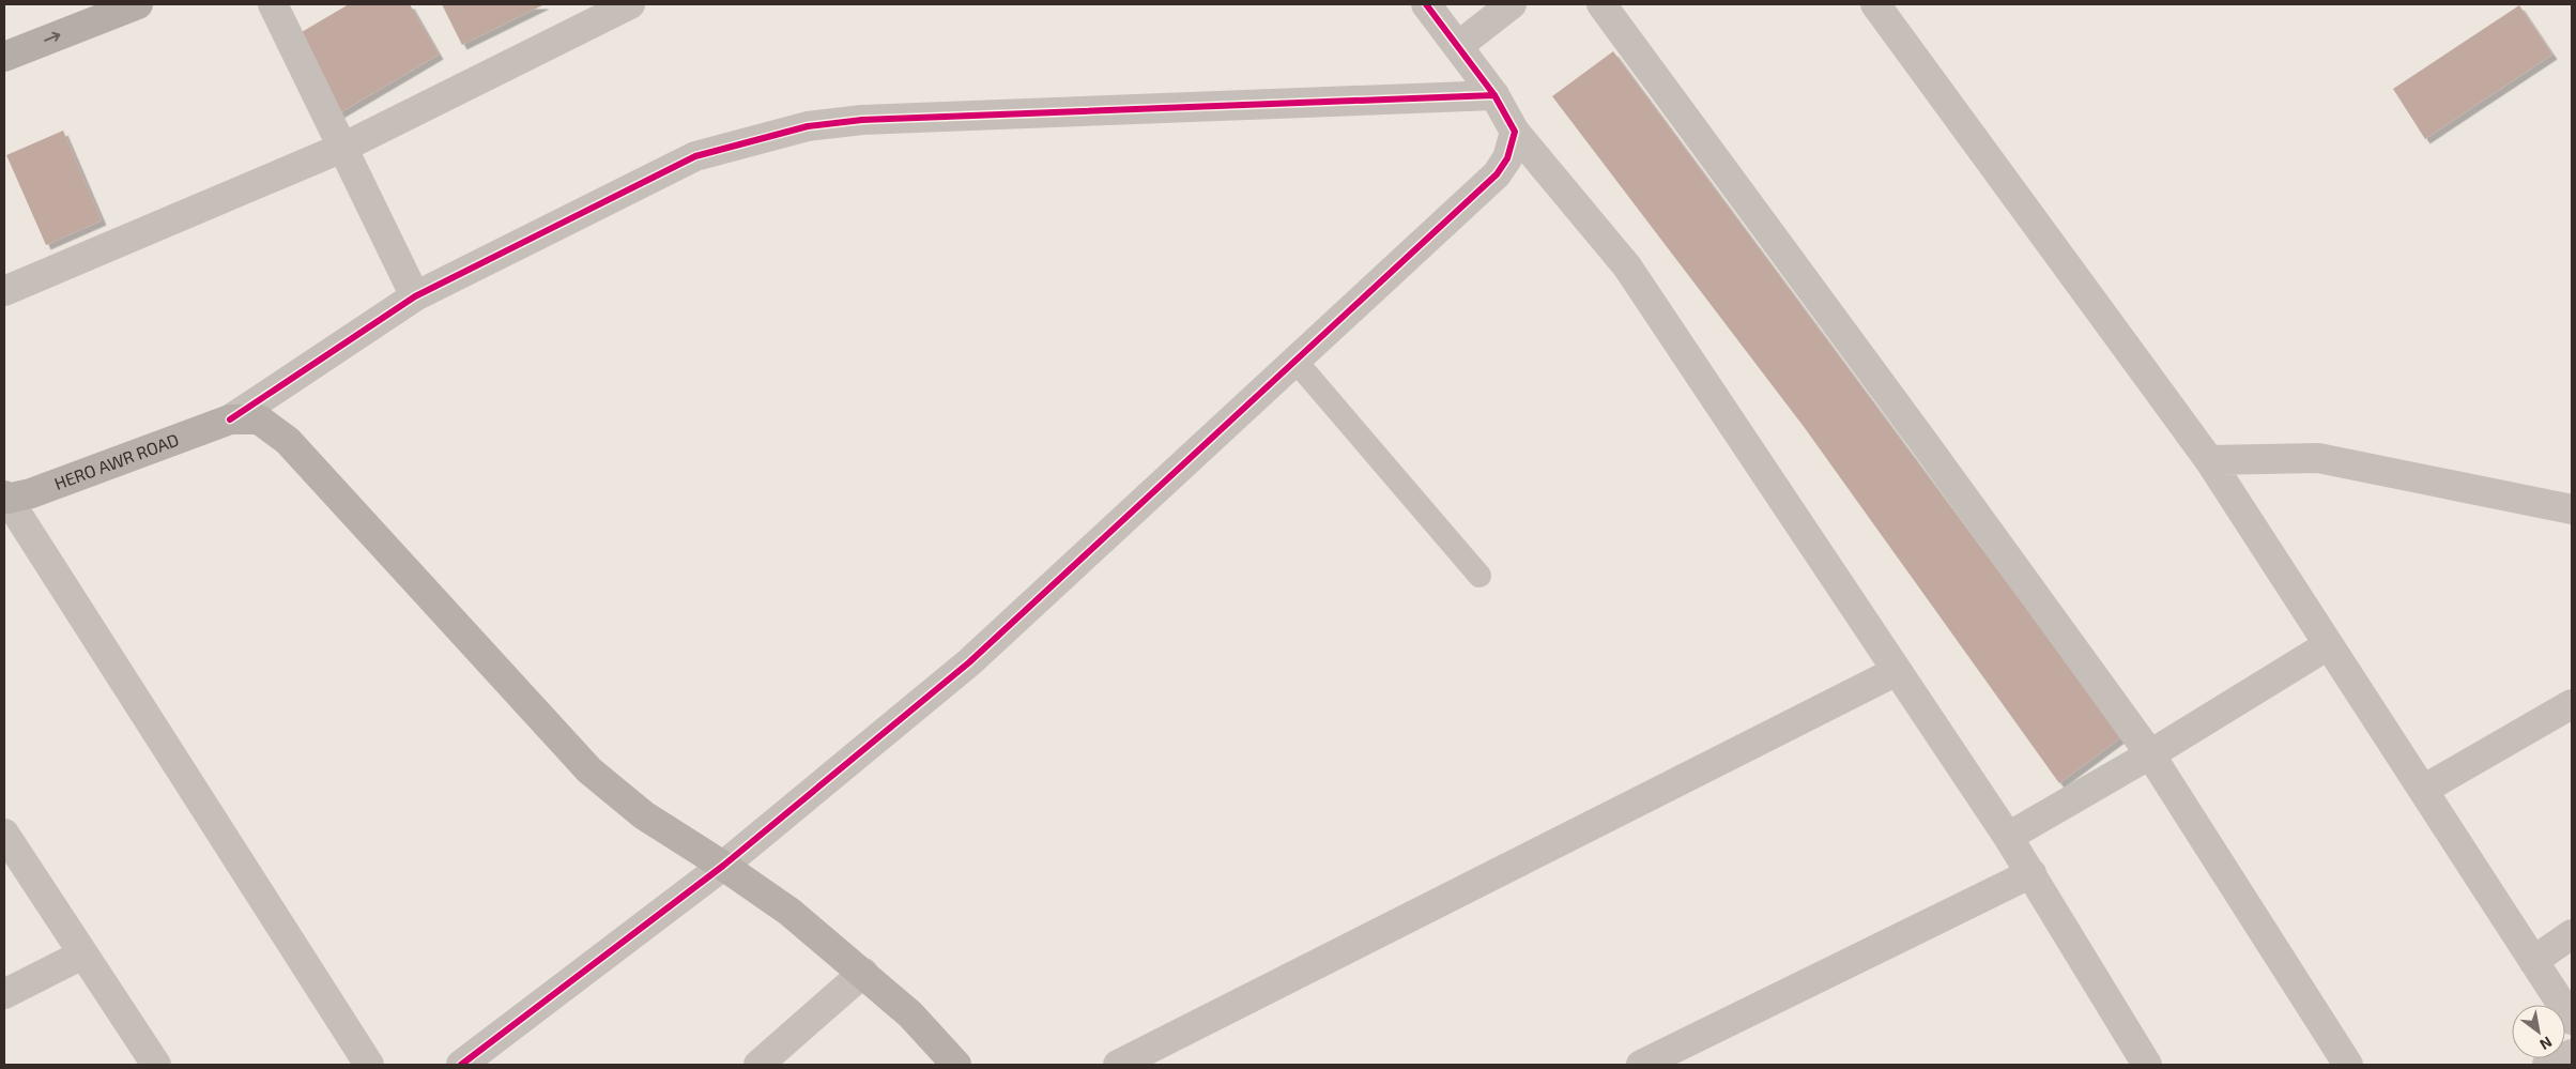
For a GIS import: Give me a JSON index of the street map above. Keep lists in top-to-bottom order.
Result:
{
  "streets": {
    "main road": ["HERO AWR ROAD"]
  },
  "north": "bottom right"
}
